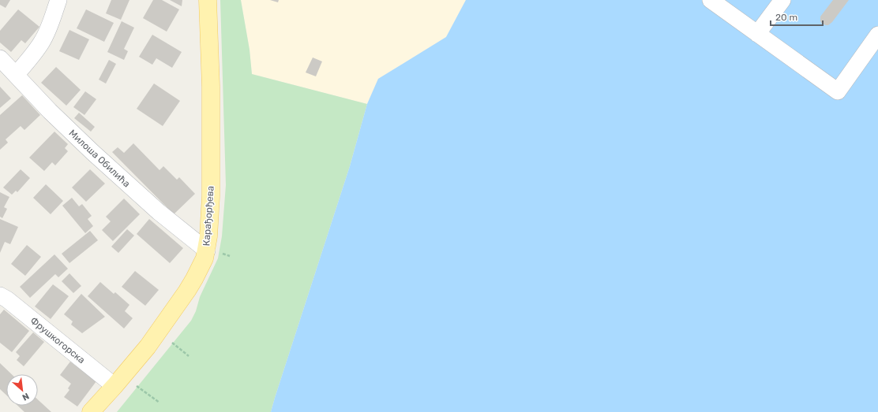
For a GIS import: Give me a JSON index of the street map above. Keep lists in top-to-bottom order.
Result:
{
  "streets": {
    "main road": ["Карађорђева"],
    "street": ["Милоша Обилића", "Фрушкогорска"]
  },
  "crossings": [
    ["Милоша Обилића", "Карађорђева"],
    ["Карађорђева", "Фрушкогорска"]
  ],
  "scale_bar": "20 m",
  "north": "bottom right"
}
